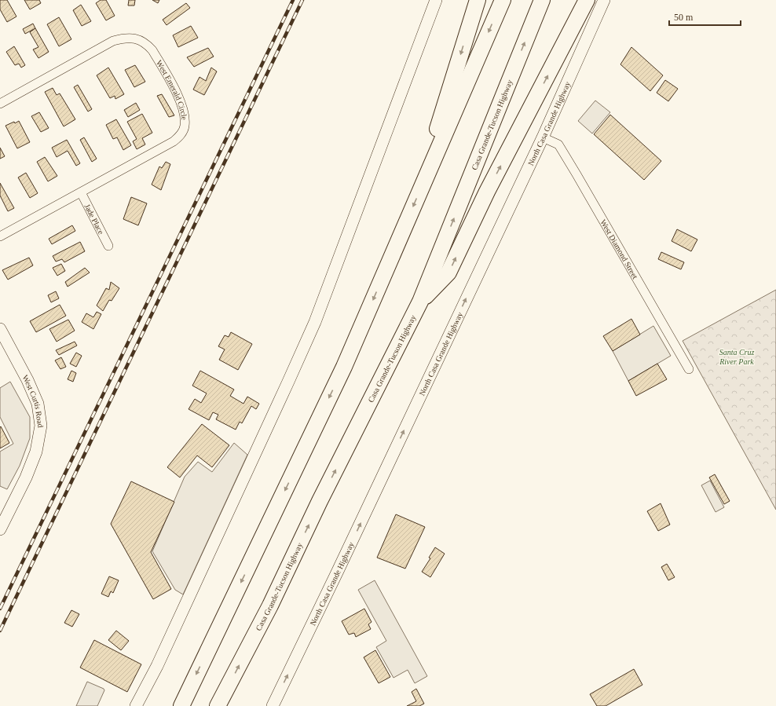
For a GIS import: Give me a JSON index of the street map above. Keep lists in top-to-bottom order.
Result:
{
  "streets": {
    "highway": ["Casa Grande-Tucson Highway"],
    "main road": ["North Casa Grande Highway", "West Curtis Road"],
    "street": ["West Emerald Circle", "Jade Place", "West Diamond Street"]
  },
  "crossings": [
    ["West Emerald Circle", "Jade Place"],
    ["North Casa Grande Highway", "West Diamond Street"]
  ],
  "one_way": ["North Casa Grande Highway"],
  "parks": ["Santa Cruz River Park"],
  "scale_bar": "50 m"
}
